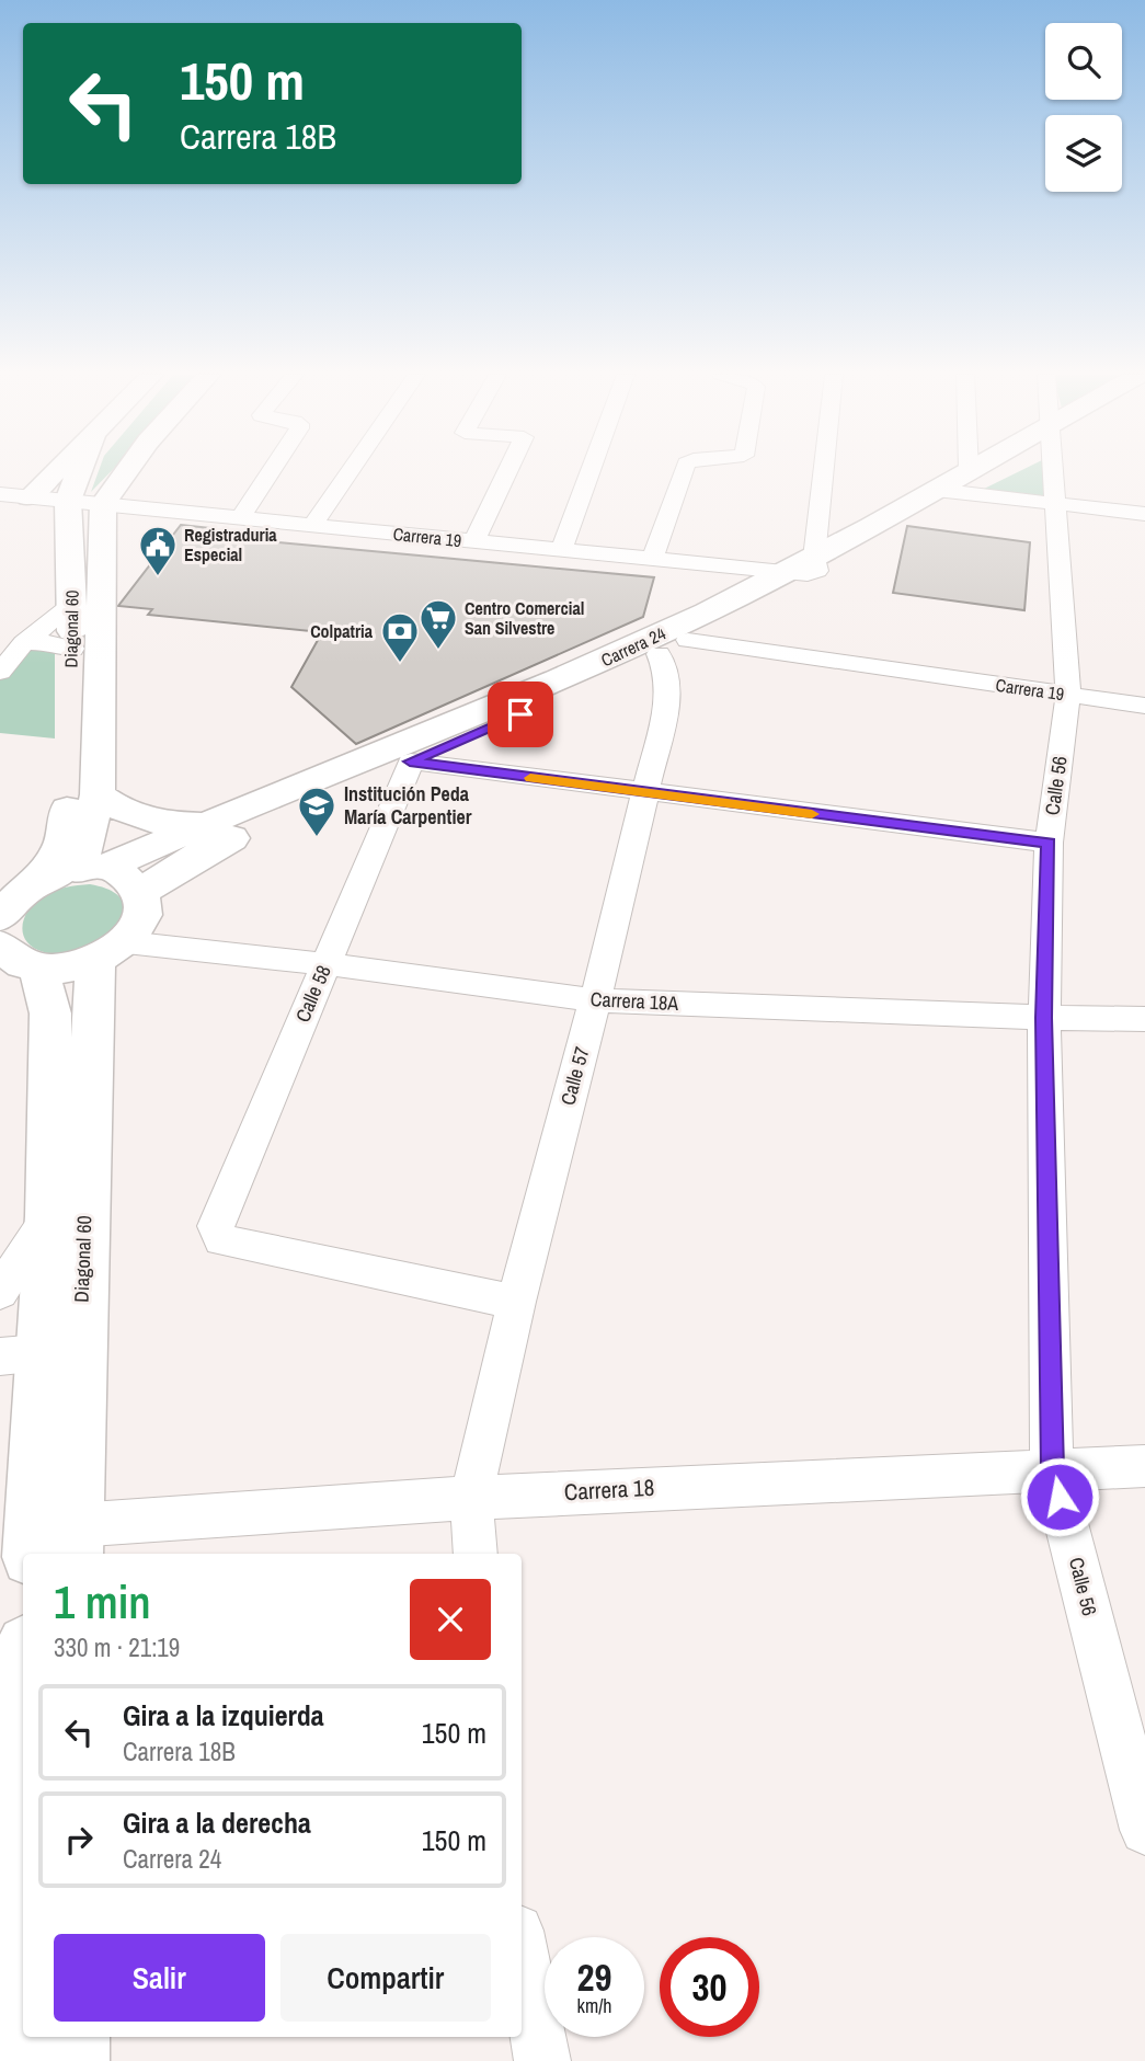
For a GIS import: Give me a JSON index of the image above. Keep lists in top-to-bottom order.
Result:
{
  "streets": {
    "street": [
      "Carrera 19",
      "Diagonal 60",
      "Carrera 24",
      "Calle 56",
      "Calle 58",
      "Carrera 18A",
      "Calle 57",
      "Carrera 18"
    ]
  },
  "crossings": [
    ["Carrera 19", "Diagonal 60"],
    ["Carrera 19", "Carrera 24"],
    ["Carrera 19", "Calle 56"],
    ["Diagonal 60", "Carrera 24"],
    ["Diagonal 60", "Carrera 18A"],
    ["Diagonal 60", "Carrera 18"],
    ["Carrera 24", "Calle 58"],
    ["Carrera 24", "Calle 57"],
    ["Calle 56", "Carrera 18A"],
    ["Calle 56", "Carrera 18"],
    ["Calle 58", "Carrera 18A"],
    ["Calle 58", "Calle 57"],
    ["Carrera 18A", "Calle 57"],
    ["Calle 57", "Carrera 18"]
  ],
  "places": {
    "public building": ["Registraduria Especial"],
    "supermarket": ["Centro Comercial San Silvestre"],
    "bank": ["Colpatria"],
    "school or university": ["Institución Peda María Carpentier"]
  },
  "page": {
    "turn": ["150 m", "Carrera 18B"],
    "heading": ["1 min", "330 m · 21:19"],
    "list": [
      {
        "name": "Gira a la izquierda",
        "note": "Carrera 18B",
        "value": "150 m"
      },
      {
        "name": "Gira a la derecha",
        "note": "Carrera 24",
        "value": "150 m"
      }
    ],
    "buttons": ["Salir", "Compartir"],
    "speed": "29 km/h",
    "limit": "30"
  }
}
